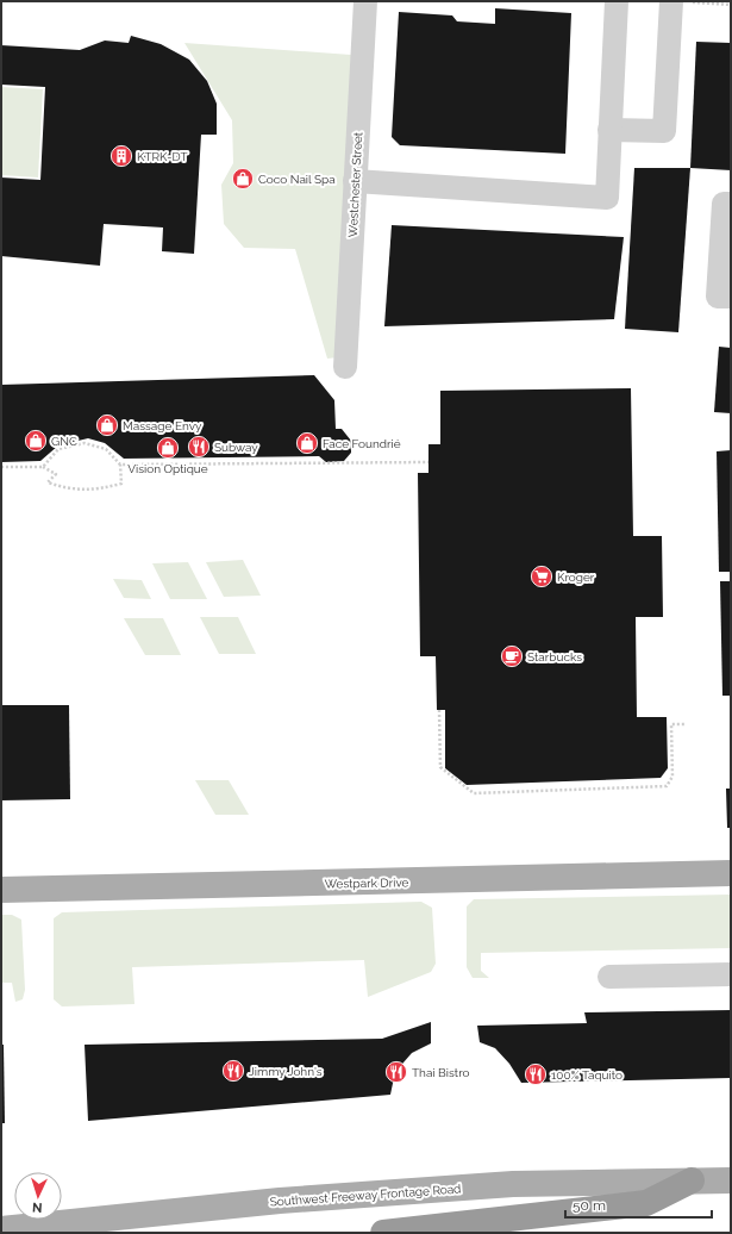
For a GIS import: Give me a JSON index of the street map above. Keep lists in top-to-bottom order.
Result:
{
  "streets": {
    "main road": ["Westpark Drive", "Southwest Freeway Frontage Road"],
    "street": ["Westchester Street"]
  },
  "places": {
    "building": ["KTRK-DT"],
    "shop": [
      "Coco Nail Spa",
      "Massage Envy",
      "GNC",
      "Face Foundrié",
      "Vision Optique"
    ],
    "restaurant": [
      "Subway",
      "Jimmy John's",
      "Thai Bistro",
      "100% Taquito"
    ],
    "supermarket": ["Kroger"],
    "cafe": ["Starbucks"]
  },
  "scale_bar": "50 m",
  "north": "bottom"
}
